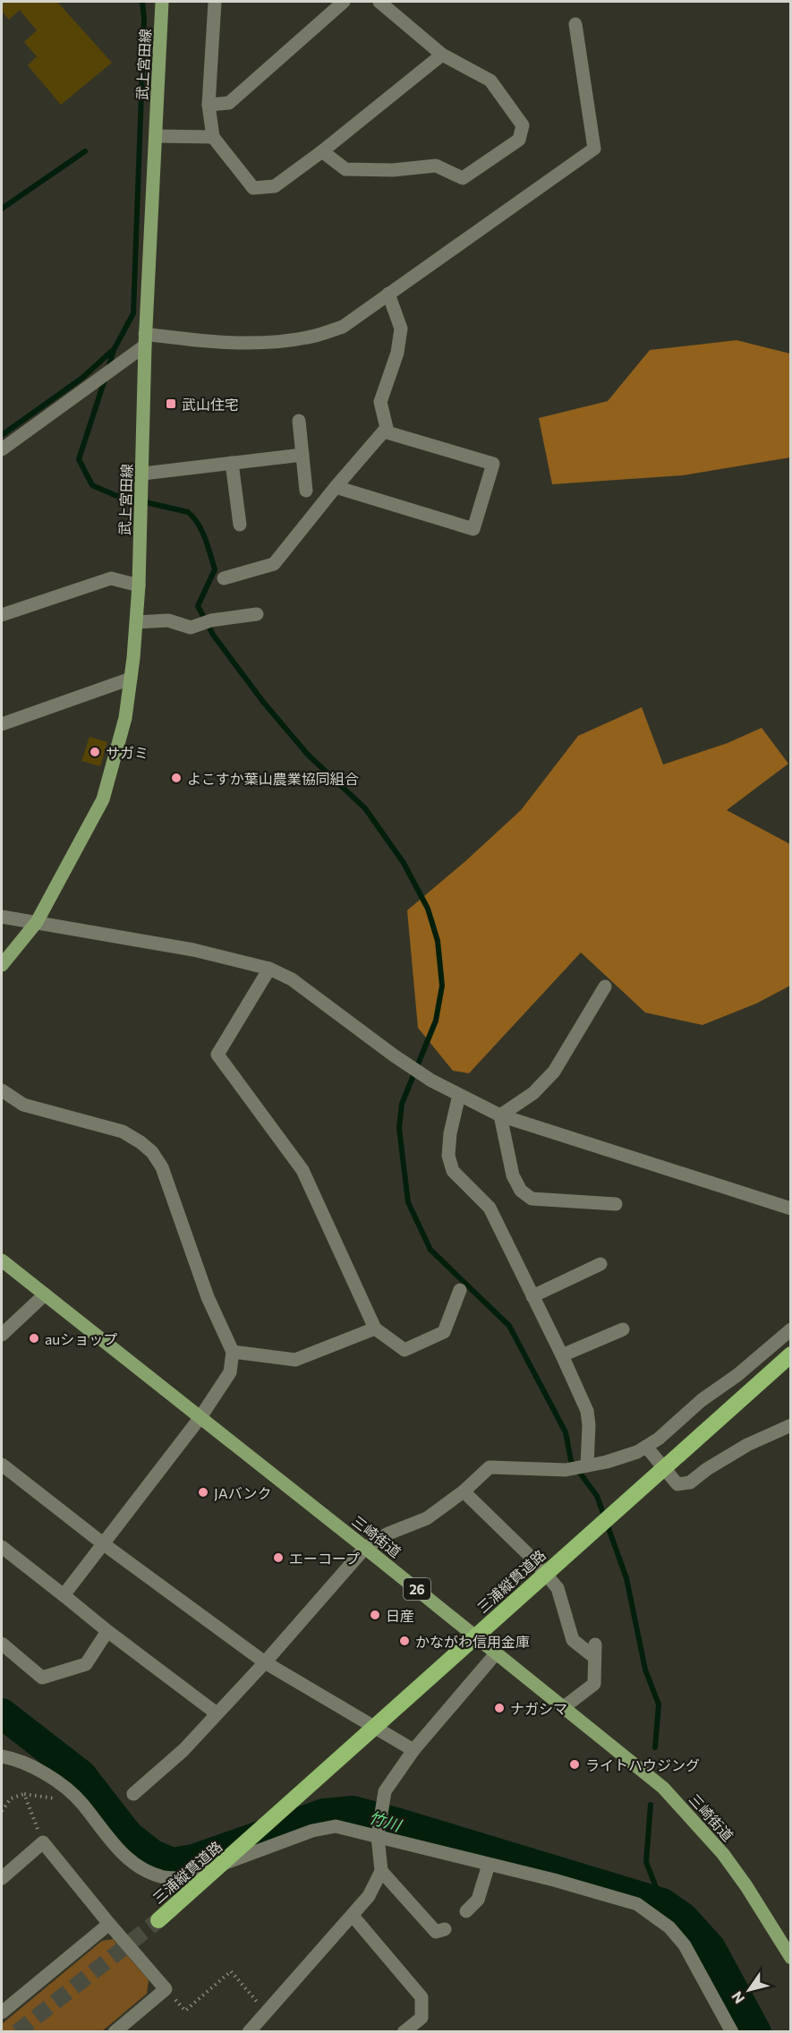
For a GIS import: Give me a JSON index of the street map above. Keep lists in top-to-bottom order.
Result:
{
  "streets": {
    "highway": ["三浦縦貫道路"],
    "main road": ["武上宮田線", "三崎街道", "26"]
  },
  "water": ["竹川"],
  "places": {
    "transit": ["武山住宅"],
    "other": [
      "サガミ",
      "よこすか葉山農業協同組合",
      "auショップ",
      "JAバンク",
      "エーコープ",
      "日産",
      "かながわ信用金庫",
      "ナガシマ",
      "ライトハウジング"
    ]
  },
  "north": "bottom left"
}
